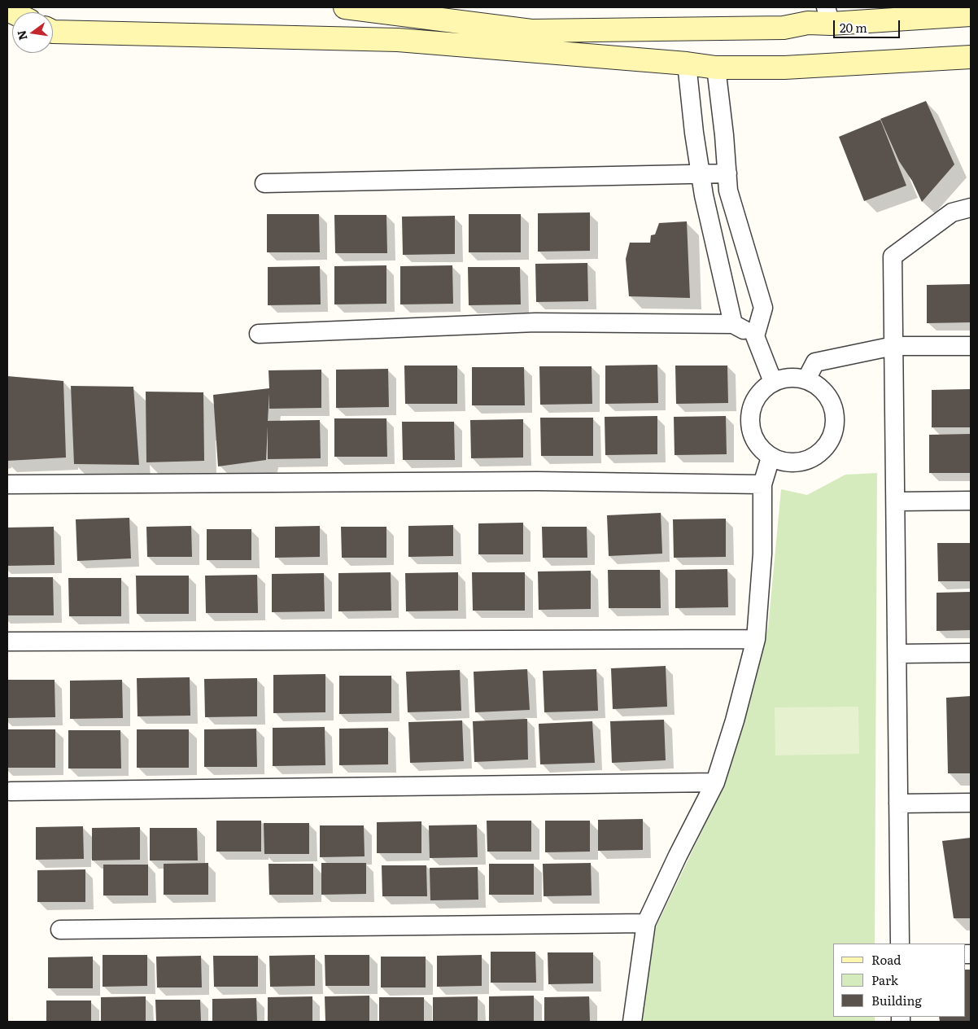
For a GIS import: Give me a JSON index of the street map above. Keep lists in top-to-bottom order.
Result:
{
  "legend": ["Road", "Park", "Building"],
  "scale_bar": "20 m",
  "north": "left"
}
